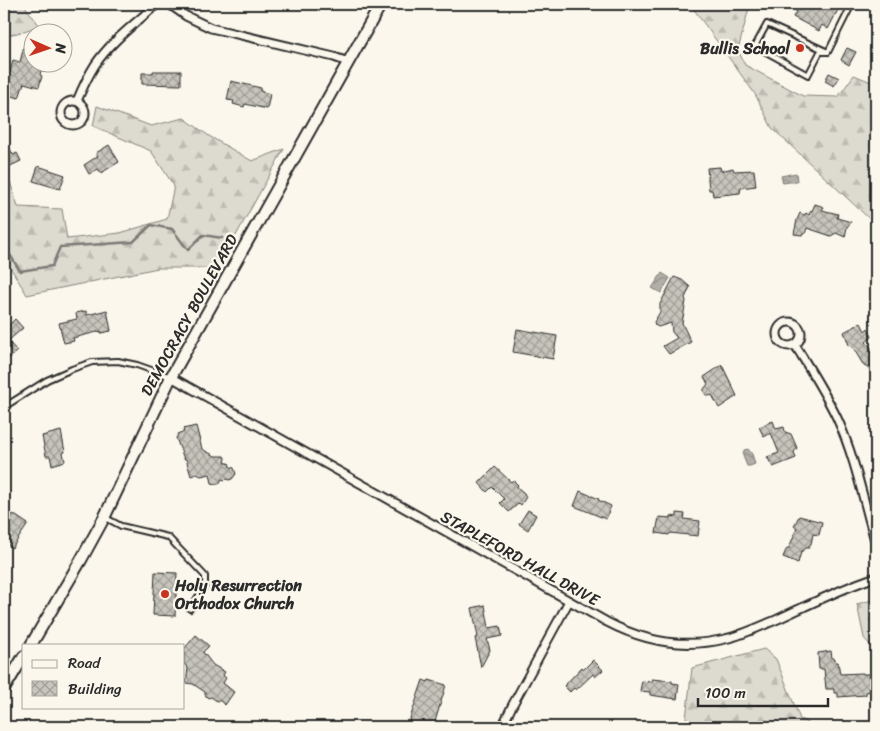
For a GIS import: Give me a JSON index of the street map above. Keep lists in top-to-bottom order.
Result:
{
  "streets": {
    "main road": ["DEMOCRACY BOULEVARD"],
    "street": ["STAPLEFORD HALL DRIVE"]
  },
  "crossings": [
    ["DEMOCRACY BOULEVARD", "STAPLEFORD HALL DRIVE"]
  ],
  "places": ["Bullis School", "Holy Resurrection Orthodox Church"],
  "legend": ["Road", "Building"],
  "scale_bar": "100 m",
  "north": "right"
}
